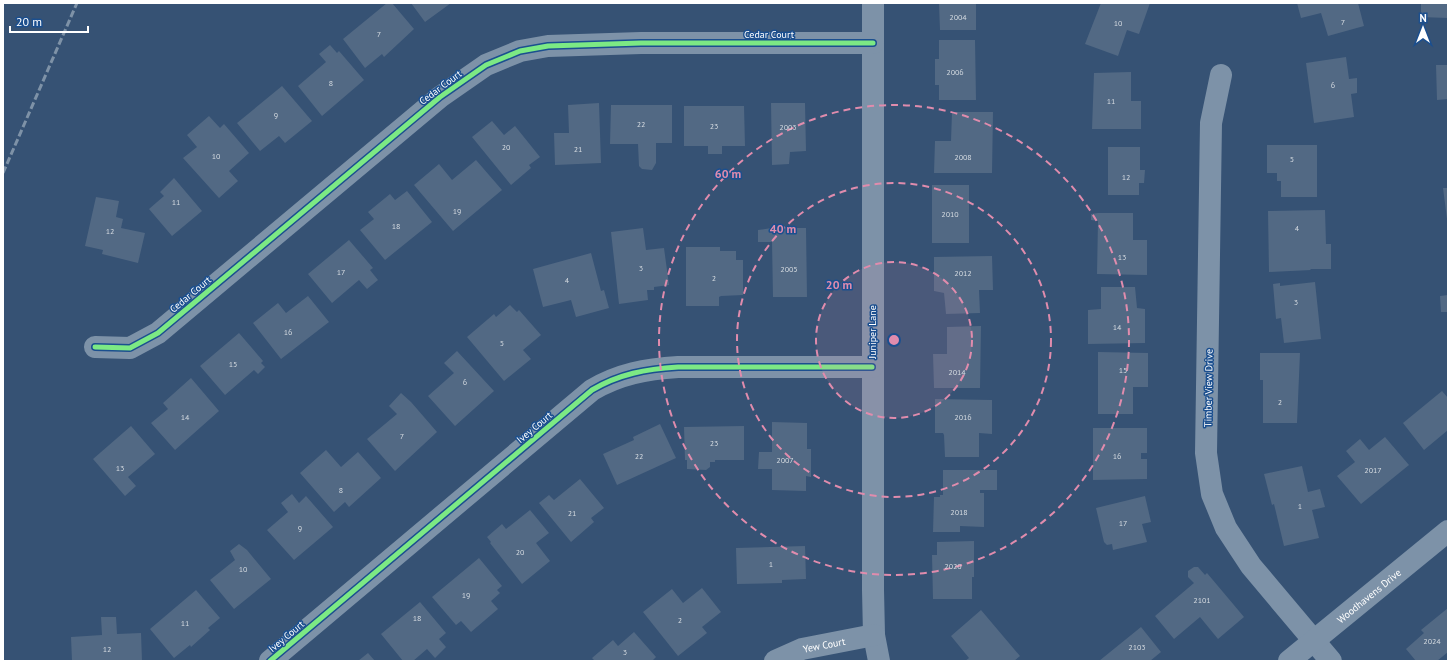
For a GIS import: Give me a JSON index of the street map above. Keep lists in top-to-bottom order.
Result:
{
  "streets": {
    "street": [
      "Cedar Court",
      "Juniper Lane",
      "Timber View Drive",
      "Ivey Court",
      "Woodhavens Drive",
      "Yew Court"
    ]
  },
  "crossings": [
    ["Cedar Court", "Juniper Lane"],
    ["Juniper Lane", "Ivey Court"],
    ["Juniper Lane", "Yew Court"],
    ["Timber View Drive", "Woodhavens Drive"]
  ],
  "house_numbers": [
    "2004",
    "7",
    "10",
    "7",
    "2006",
    "8",
    "6",
    "11",
    "9",
    "22",
    "23",
    "2003",
    "20",
    "21",
    "10",
    "2008",
    "5",
    "12",
    "11",
    "19",
    "2010",
    "18",
    "4",
    "12",
    "13",
    "3",
    "2005",
    "17",
    "2012",
    "2",
    "4",
    "3",
    "14",
    "16",
    "5",
    "15",
    "15",
    "2014",
    "6",
    "2",
    "14",
    "2016",
    "7",
    "23",
    "22",
    "16",
    "2007",
    "13",
    "2017",
    "8",
    "1",
    "2018",
    "21",
    "17",
    "9",
    "20",
    "1",
    "2020",
    "10",
    "19",
    "2101",
    "18",
    "2",
    "11",
    "2024",
    "2103",
    "12",
    "3"
  ],
  "scale_bar": "20 m",
  "north": "top",
  "rings": ["60 m", "40 m", "20 m"]
}
